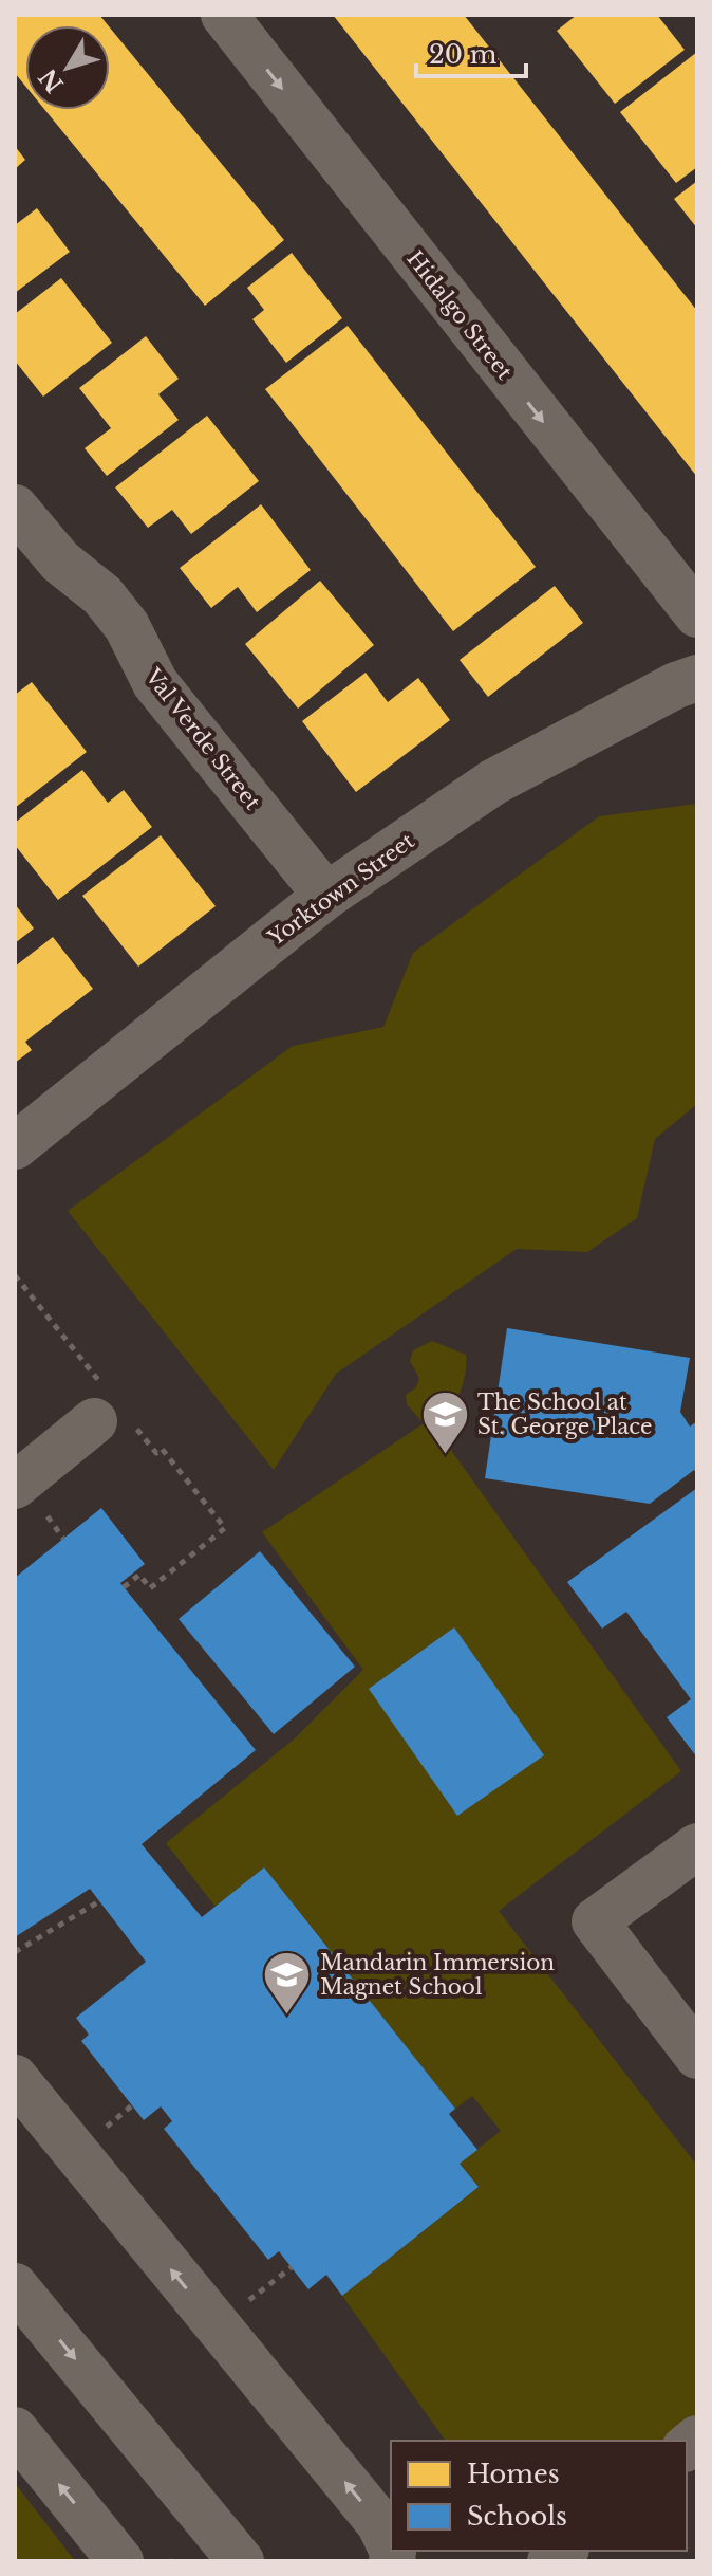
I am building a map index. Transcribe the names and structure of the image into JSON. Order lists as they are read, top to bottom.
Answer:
{
  "streets": {
    "street": ["Hidalgo Street", "Val Verde Street", "Yorktown Street"]
  },
  "crossings": [
    ["Val Verde Street", "Yorktown Street"]
  ],
  "one_way": ["Hidalgo Street"],
  "places": {
    "school or university": ["The School at St. George Place", "Mandarin Immersion Magnet School"]
  },
  "legend": ["Homes", "Schools"],
  "scale_bar": "20 m",
  "north": "bottom left"
}
